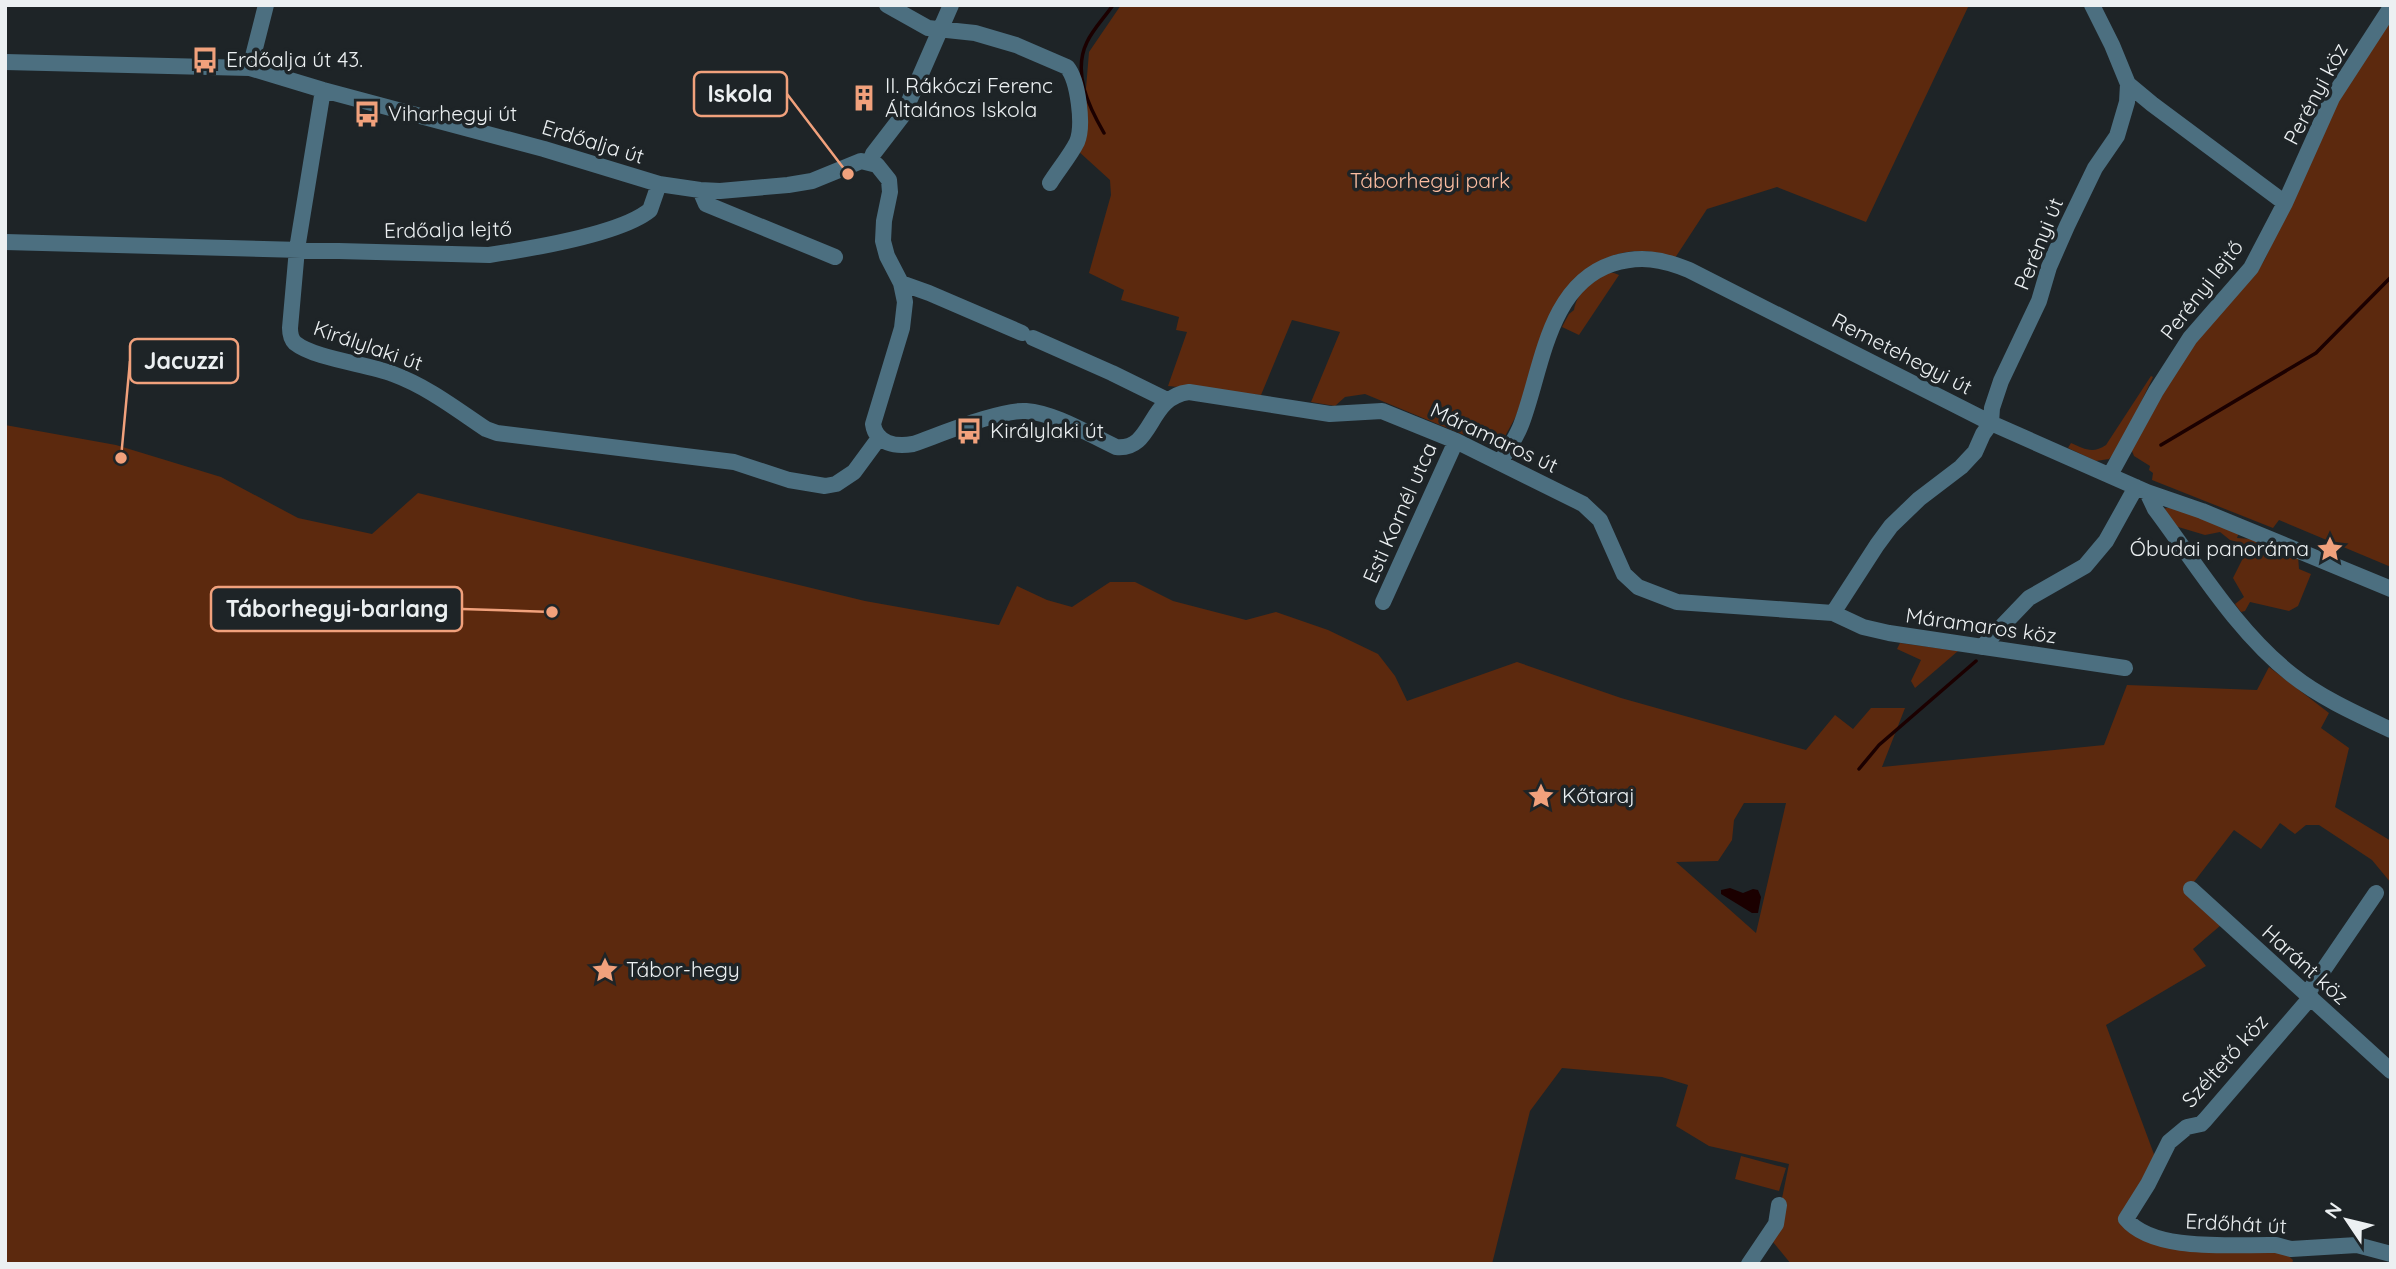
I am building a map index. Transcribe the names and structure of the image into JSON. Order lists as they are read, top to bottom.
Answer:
{
  "streets": {
    "street": [
      "Perényi köz",
      "Erdőalja út",
      "Erdőalja lejtő",
      "Perényi út",
      "Perényi lejtő",
      "Királylaki út",
      "Remetehegyi út",
      "Máramaros út",
      "Esti Kornél utca",
      "Máramaros köz",
      "Haránt köz",
      "Széltető köz",
      "Erdőhát út"
    ]
  },
  "crossings": [
    ["Perényi köz", "Perényi lejtő"],
    ["Erdőalja út", "Erdőalja lejtő"],
    ["Erdőalja út", "Királylaki út"],
    ["Erdőalja lejtő", "Királylaki út"],
    ["Perényi út", "Remetehegyi út"],
    ["Perényi lejtő", "Remetehegyi út"],
    ["Remetehegyi út", "Máramaros út"],
    ["Máramaros út", "Esti Kornél utca"],
    ["Máramaros út", "Máramaros köz"],
    ["Haránt köz", "Széltető köz"],
    ["Széltető köz", "Erdőhát út"]
  ],
  "parks": ["Táborhegyi park"],
  "places": {
    "bus stop": ["Erdőalja út 43.", "Viharhegyi út", "Királylaki út"],
    "building": ["II. Rákóczi Ferenc Általános Iskola"],
    "other": ["Iskola", "Jacuzzi", "Táborhegyi-barlang"],
    "place": ["Óbudai panoráma", "Kőtaraj", "Tábor-hegy"]
  },
  "north": "top left"
}
